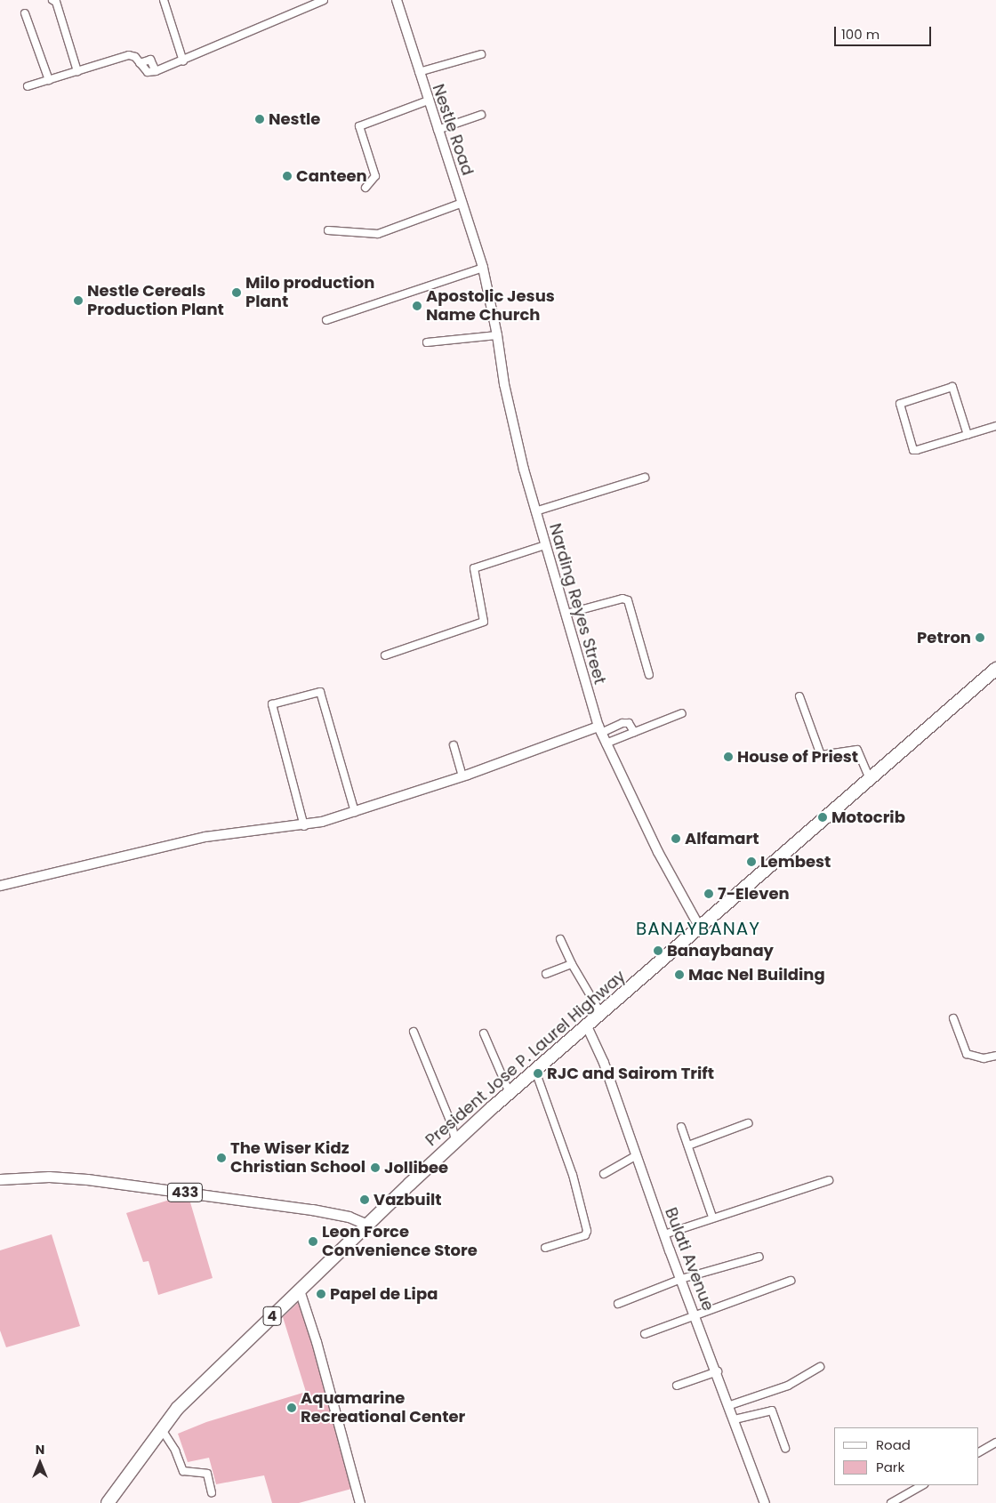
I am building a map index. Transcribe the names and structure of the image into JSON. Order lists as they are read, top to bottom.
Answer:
{
  "streets": {
    "highway": ["President Jose P. Laurel Highway", "4"],
    "main road": ["433"],
    "street": ["Nestle Road", "Narding Reyes Street", "Bulati Avenue"]
  },
  "crossings": [
    ["Nestle Road", "Narding Reyes Street"],
    ["Narding Reyes Street", "President Jose P. Laurel Highway"],
    ["President Jose P. Laurel Highway", "433"],
    ["President Jose P. Laurel Highway", "Bulati Avenue"]
  ],
  "districts": ["BANAYBANAY"],
  "places": [
    "Nestle",
    "Canteen",
    "Milo production Plant",
    "Nestle Cereals Production Plant",
    "Apostolic Jesus Name Church",
    "Petron",
    "House of Priest",
    "Motocrib",
    "Alfamart",
    "Lembest",
    "7-Eleven",
    "Banaybanay",
    "Mac Nel Building",
    "RJC and Sairom Trift",
    "The Wiser Kidz Christian School",
    "Jollibee",
    "Vazbuilt",
    "Leon Force Convenience Store",
    "Papel de Lipa",
    "Aquamarine Recreational Center"
  ],
  "legend": ["Road", "Park"],
  "scale_bar": "100 m",
  "north": "top"
}
